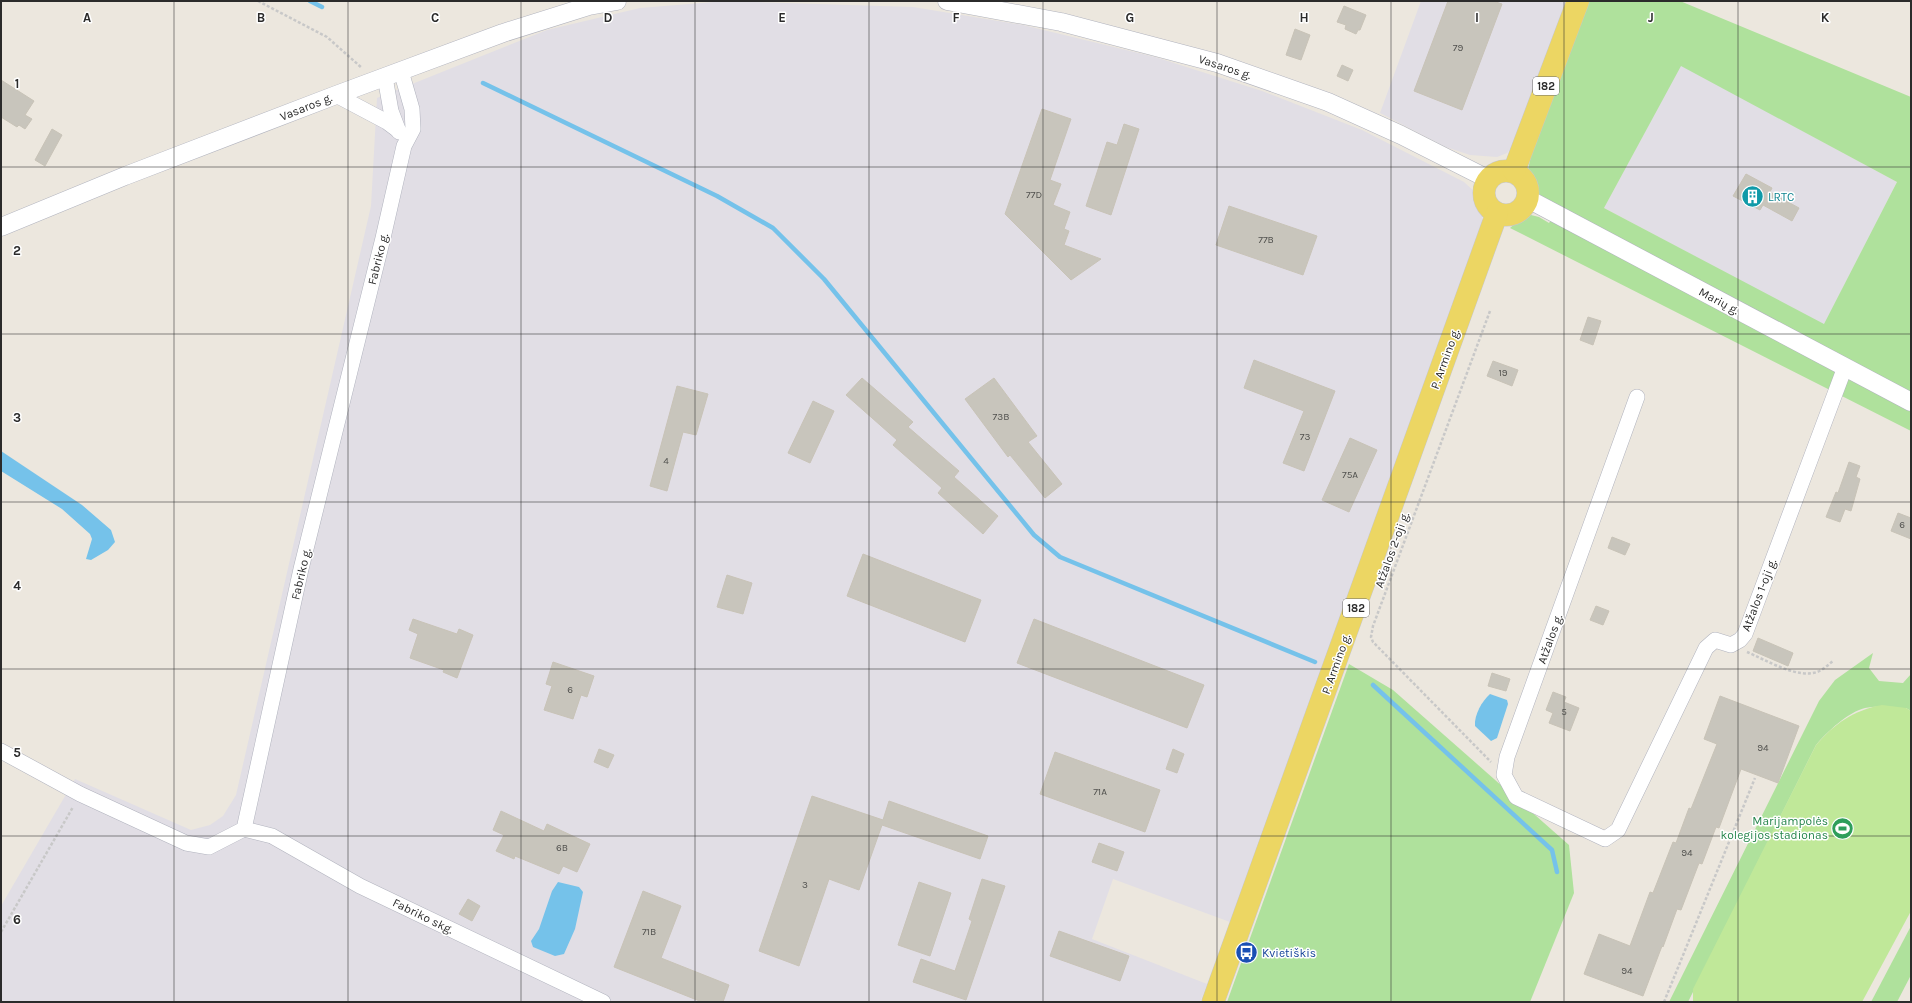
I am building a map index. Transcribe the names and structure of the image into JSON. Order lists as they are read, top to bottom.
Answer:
{
  "streets": {
    "main road": ["182", "P. Armino g."],
    "street": [
      "Vasaros g.",
      "Fabriko g.",
      "Marių g.",
      "Atžalos 1-oji g.",
      "Atžalos g.",
      "Fabriko skg."
    ],
    "path": ["Atžalos 2-oji g."]
  },
  "crossings": [
    ["Vasaros g.", "182"],
    ["Vasaros g.", "Fabriko g."],
    ["Vasaros g.", "Marių g."],
    ["Vasaros g.", "P. Armino g."],
    ["182", "Marių g."],
    ["182", "P. Armino g."],
    ["Fabriko g.", "Fabriko skg."],
    ["Marių g.", "P. Armino g."],
    ["Marių g.", "Atžalos 1-oji g."],
    ["Atžalos 2-oji g.", "Atžalos g."]
  ],
  "places": {
    "building": ["LRTC"],
    "sports": ["Marijampolės kolegijos stadionas"],
    "bus stop": ["Kvietiškis"]
  },
  "house_numbers": [
    "79",
    "77D",
    "77B",
    "19",
    "73B",
    "73",
    "4",
    "75A",
    "6",
    "6",
    "5",
    "94",
    "71A",
    "6B",
    "94",
    "3",
    "71B",
    "94"
  ],
  "grid": {
    "columns": [
      "A",
      "B",
      "C",
      "D",
      "E",
      "F",
      "G",
      "H",
      "I",
      "J",
      "K"
    ],
    "rows": [
      "1",
      "2",
      "3",
      "4",
      "5",
      "6"
    ]
  }
}
